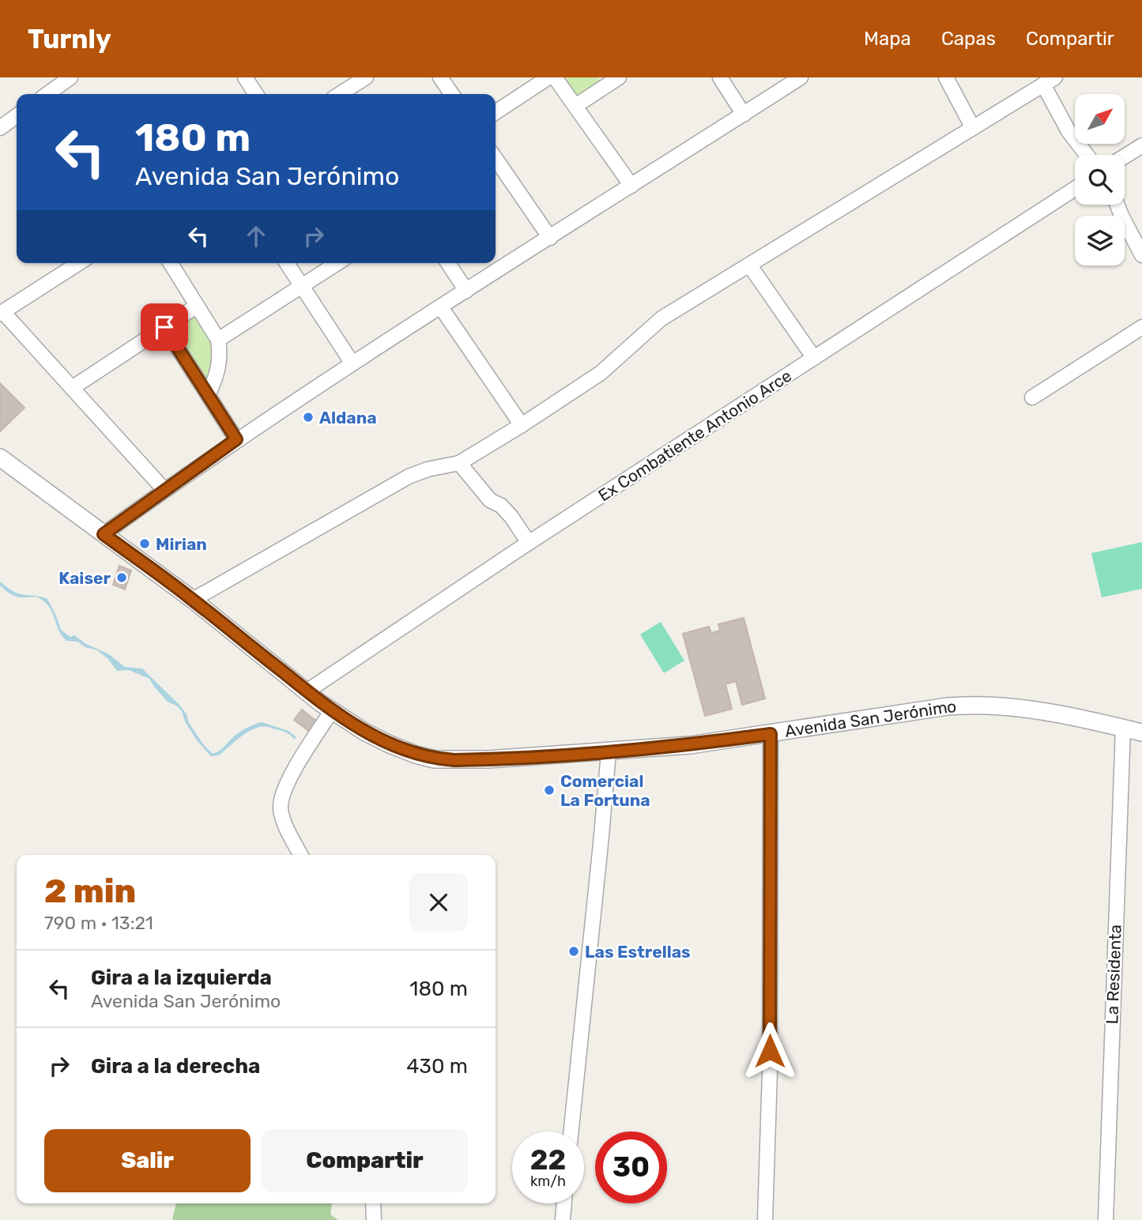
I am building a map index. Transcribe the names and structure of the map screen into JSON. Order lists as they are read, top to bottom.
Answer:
{
  "streets": {
    "street": ["Ex Combatiente Antonio Arce", "Avenida San Jerónimo", "La Residenta"]
  },
  "crossings": [
    ["Ex Combatiente Antonio Arce", "Avenida San Jerónimo"],
    ["Avenida San Jerónimo", "La Residenta"]
  ],
  "places": [
    "Aldana",
    "Mirian",
    "Kaiser",
    "Comercial La Fortuna",
    "Las Estrellas"
  ],
  "north": "top right",
  "page": {
    "header": "Turnly",
    "nav": ["Mapa", "Capas", "Compartir"],
    "turn": ["180 m", "Avenida San Jerónimo"],
    "heading": ["2 min", "790 m · 13:21"],
    "list": [
      {
        "name": "Gira a la izquierda",
        "note": "Avenida San Jerónimo",
        "value": "180 m"
      },
      {
        "name": "Gira a la derecha",
        "value": "430 m"
      }
    ],
    "buttons": ["Salir", "Compartir"],
    "speed": "22 km/h",
    "limit": "30"
  }
}
